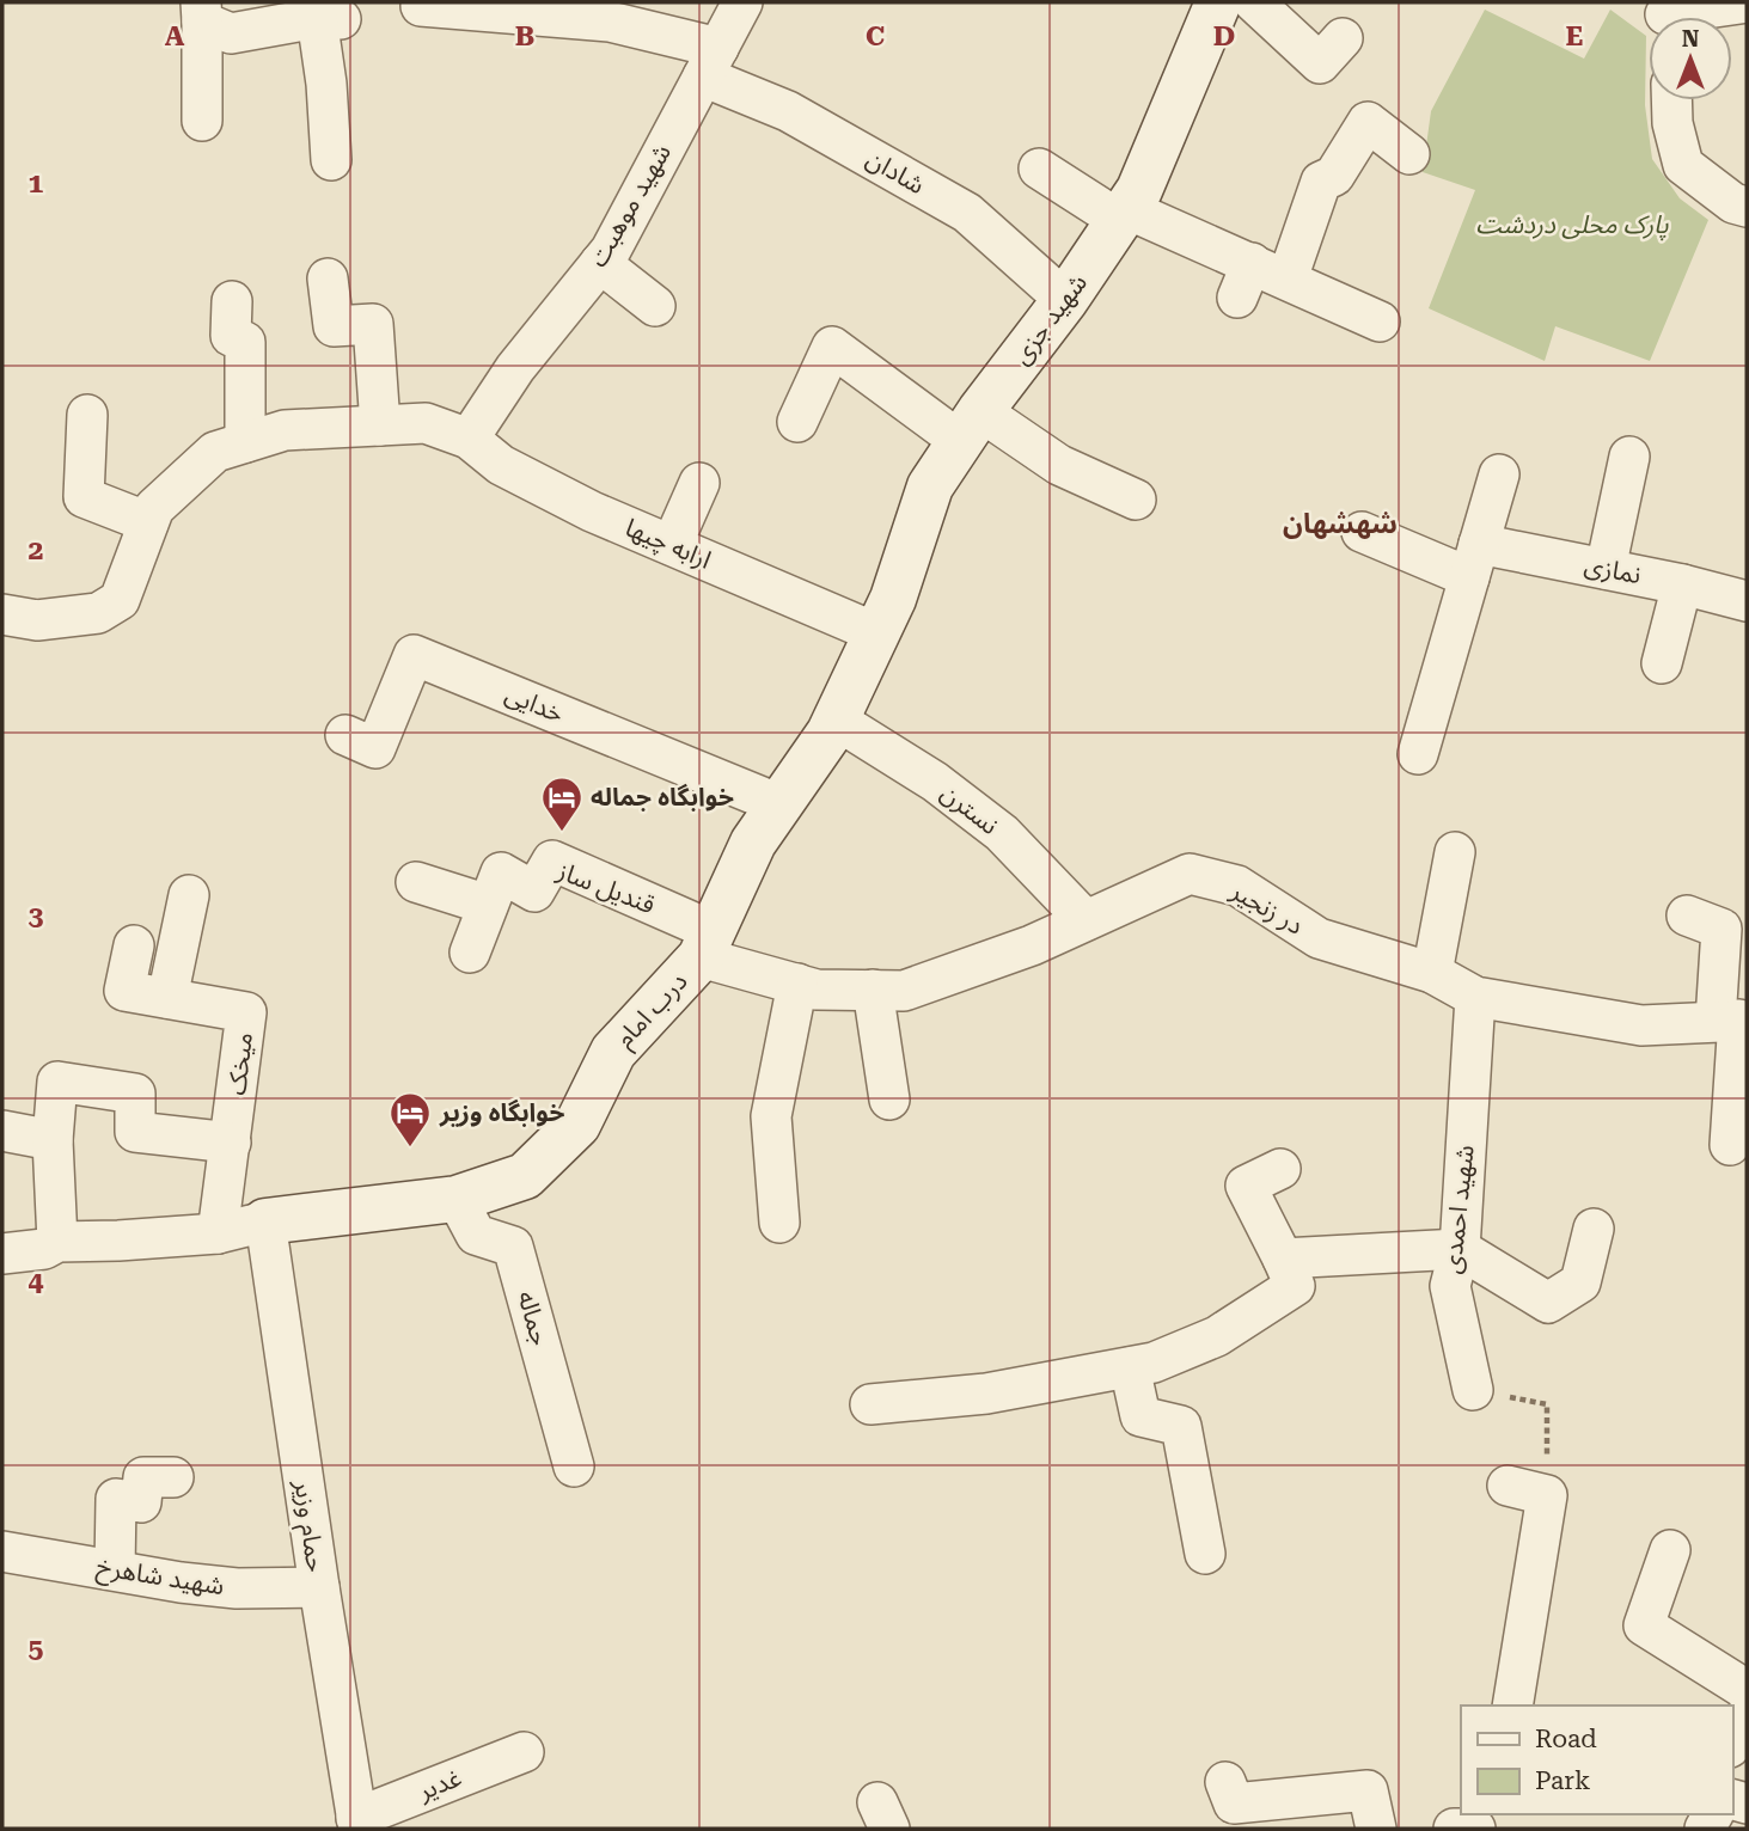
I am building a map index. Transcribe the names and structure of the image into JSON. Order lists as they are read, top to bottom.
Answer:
{
  "streets": {
    "street": [
      "شادان",
      "شهید موهبت",
      "شهید جزی",
      "ارابه چیها",
      "نمازی",
      "خدایی",
      "نسترن",
      "قندیل ساز",
      "در زنجیر",
      "درب امام",
      "میخک",
      "شهید احمدی",
      "جماله",
      "حمام وزیر",
      "شهید شاهرخ",
      "غدیر"
    ]
  },
  "crossings": [
    ["شادان", "شهید موهبت"],
    ["شادان", "شهید جزی"],
    ["شهید موهبت", "ارابه چیها"],
    ["شهید جزی", "ارابه چیها"],
    ["شهید جزی", "درب امام"],
    ["ارابه چیها", "درب امام"],
    ["خدایی", "درب امام"],
    ["نسترن", "در زنجیر"],
    ["نسترن", "درب امام"],
    ["قندیل ساز", "در زنجیر"],
    ["قندیل ساز", "درب امام"],
    ["در زنجیر", "درب امام"],
    ["در زنجیر", "شهید احمدی"],
    ["درب امام", "میخک"],
    ["درب امام", "جماله"],
    ["درب امام", "حمام وزیر"],
    ["حمام وزیر", "شهید شاهرخ"],
    ["حمام وزیر", "غدیر"]
  ],
  "districts": ["شهشهان"],
  "parks": ["پارک محلی دردشت"],
  "places": {
    "hotel": ["خوابگاه جماله", "خوابگاه وزیر"]
  },
  "legend": ["Road", "Park"],
  "north": "top",
  "grid": {
    "columns": [
      "A",
      "B",
      "C",
      "D",
      "E"
    ],
    "rows": [
      "1",
      "2",
      "3",
      "4",
      "5"
    ]
  }
}
